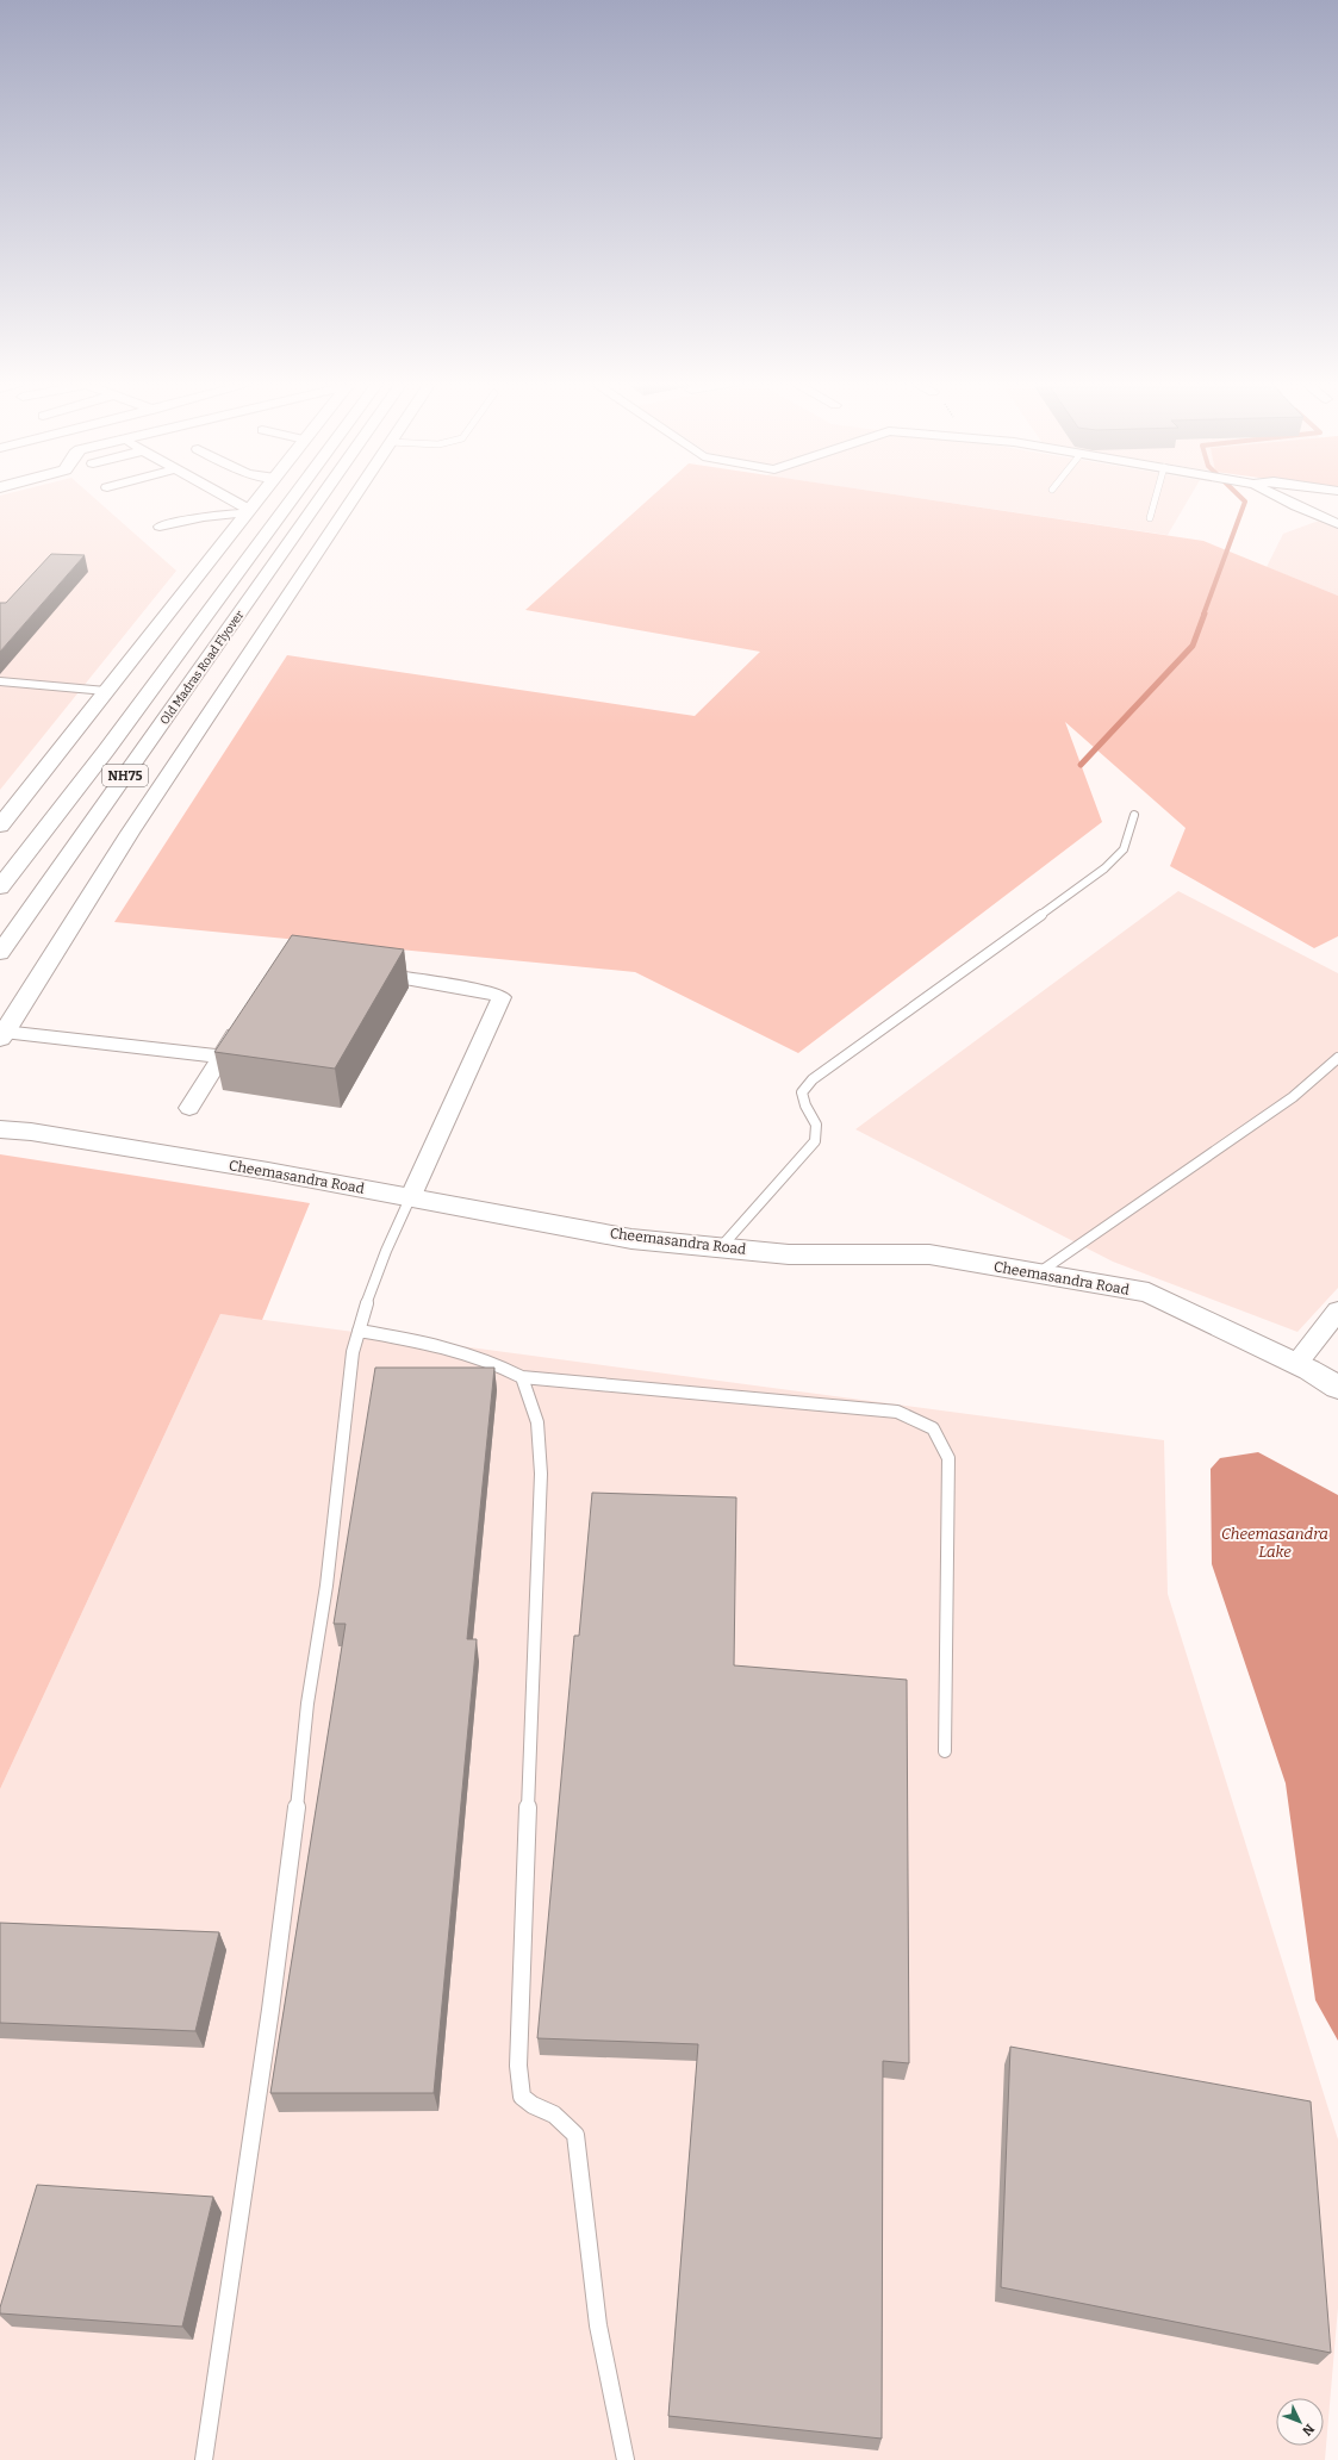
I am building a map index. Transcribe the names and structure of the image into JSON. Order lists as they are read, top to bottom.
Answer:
{
  "streets": {
    "main road": ["Old Madras Road Flyover", "NH75", "Cheemasandra Road"]
  },
  "water": ["Cheemasandra Lake"],
  "north": "bottom right"
}
